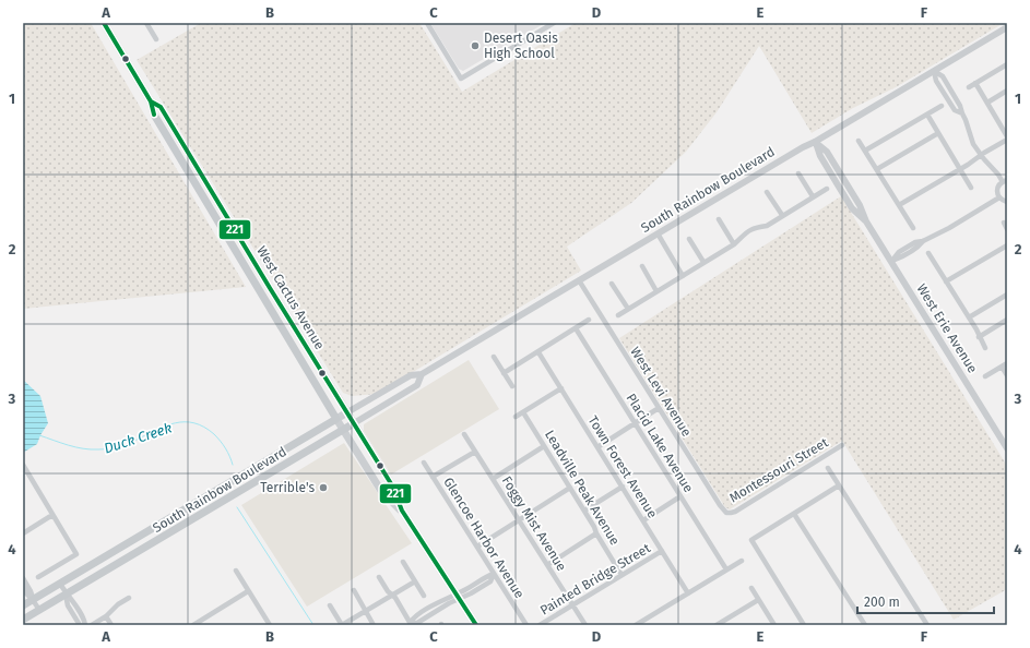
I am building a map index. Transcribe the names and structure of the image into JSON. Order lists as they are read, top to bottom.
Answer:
{
  "streets": {
    "main road": ["South Rainbow Boulevard", "West Cactus Avenue"],
    "street": [
      "West Erie Avenue",
      "West Levi Avenue",
      "Placid Lake Avenue",
      "Town Forest Avenue",
      "Montessouri Street",
      "Leadville Peak Avenue",
      "Foggy Mist Avenue",
      "Glencoe Harbor Avenue",
      "Painted Bridge Street"
    ]
  },
  "crossings": [
    ["South Rainbow Boulevard", "West Cactus Avenue"],
    ["South Rainbow Boulevard", "West Erie Avenue"],
    ["South Rainbow Boulevard", "West Levi Avenue"],
    ["West Levi Avenue", "Montessouri Street"],
    ["Town Forest Avenue", "Painted Bridge Street"],
    ["Leadville Peak Avenue", "Painted Bridge Street"],
    ["Foggy Mist Avenue", "Painted Bridge Street"]
  ],
  "water": ["Duck Creek"],
  "places": ["Desert Oasis High School", "Terrible's"],
  "lines": ["transit line 221"],
  "scale_bar": "200 m",
  "grid": {
    "columns": [
      "A",
      "B",
      "C",
      "D",
      "E",
      "F"
    ],
    "rows": [
      "1",
      "2",
      "3",
      "4"
    ]
  }
}
